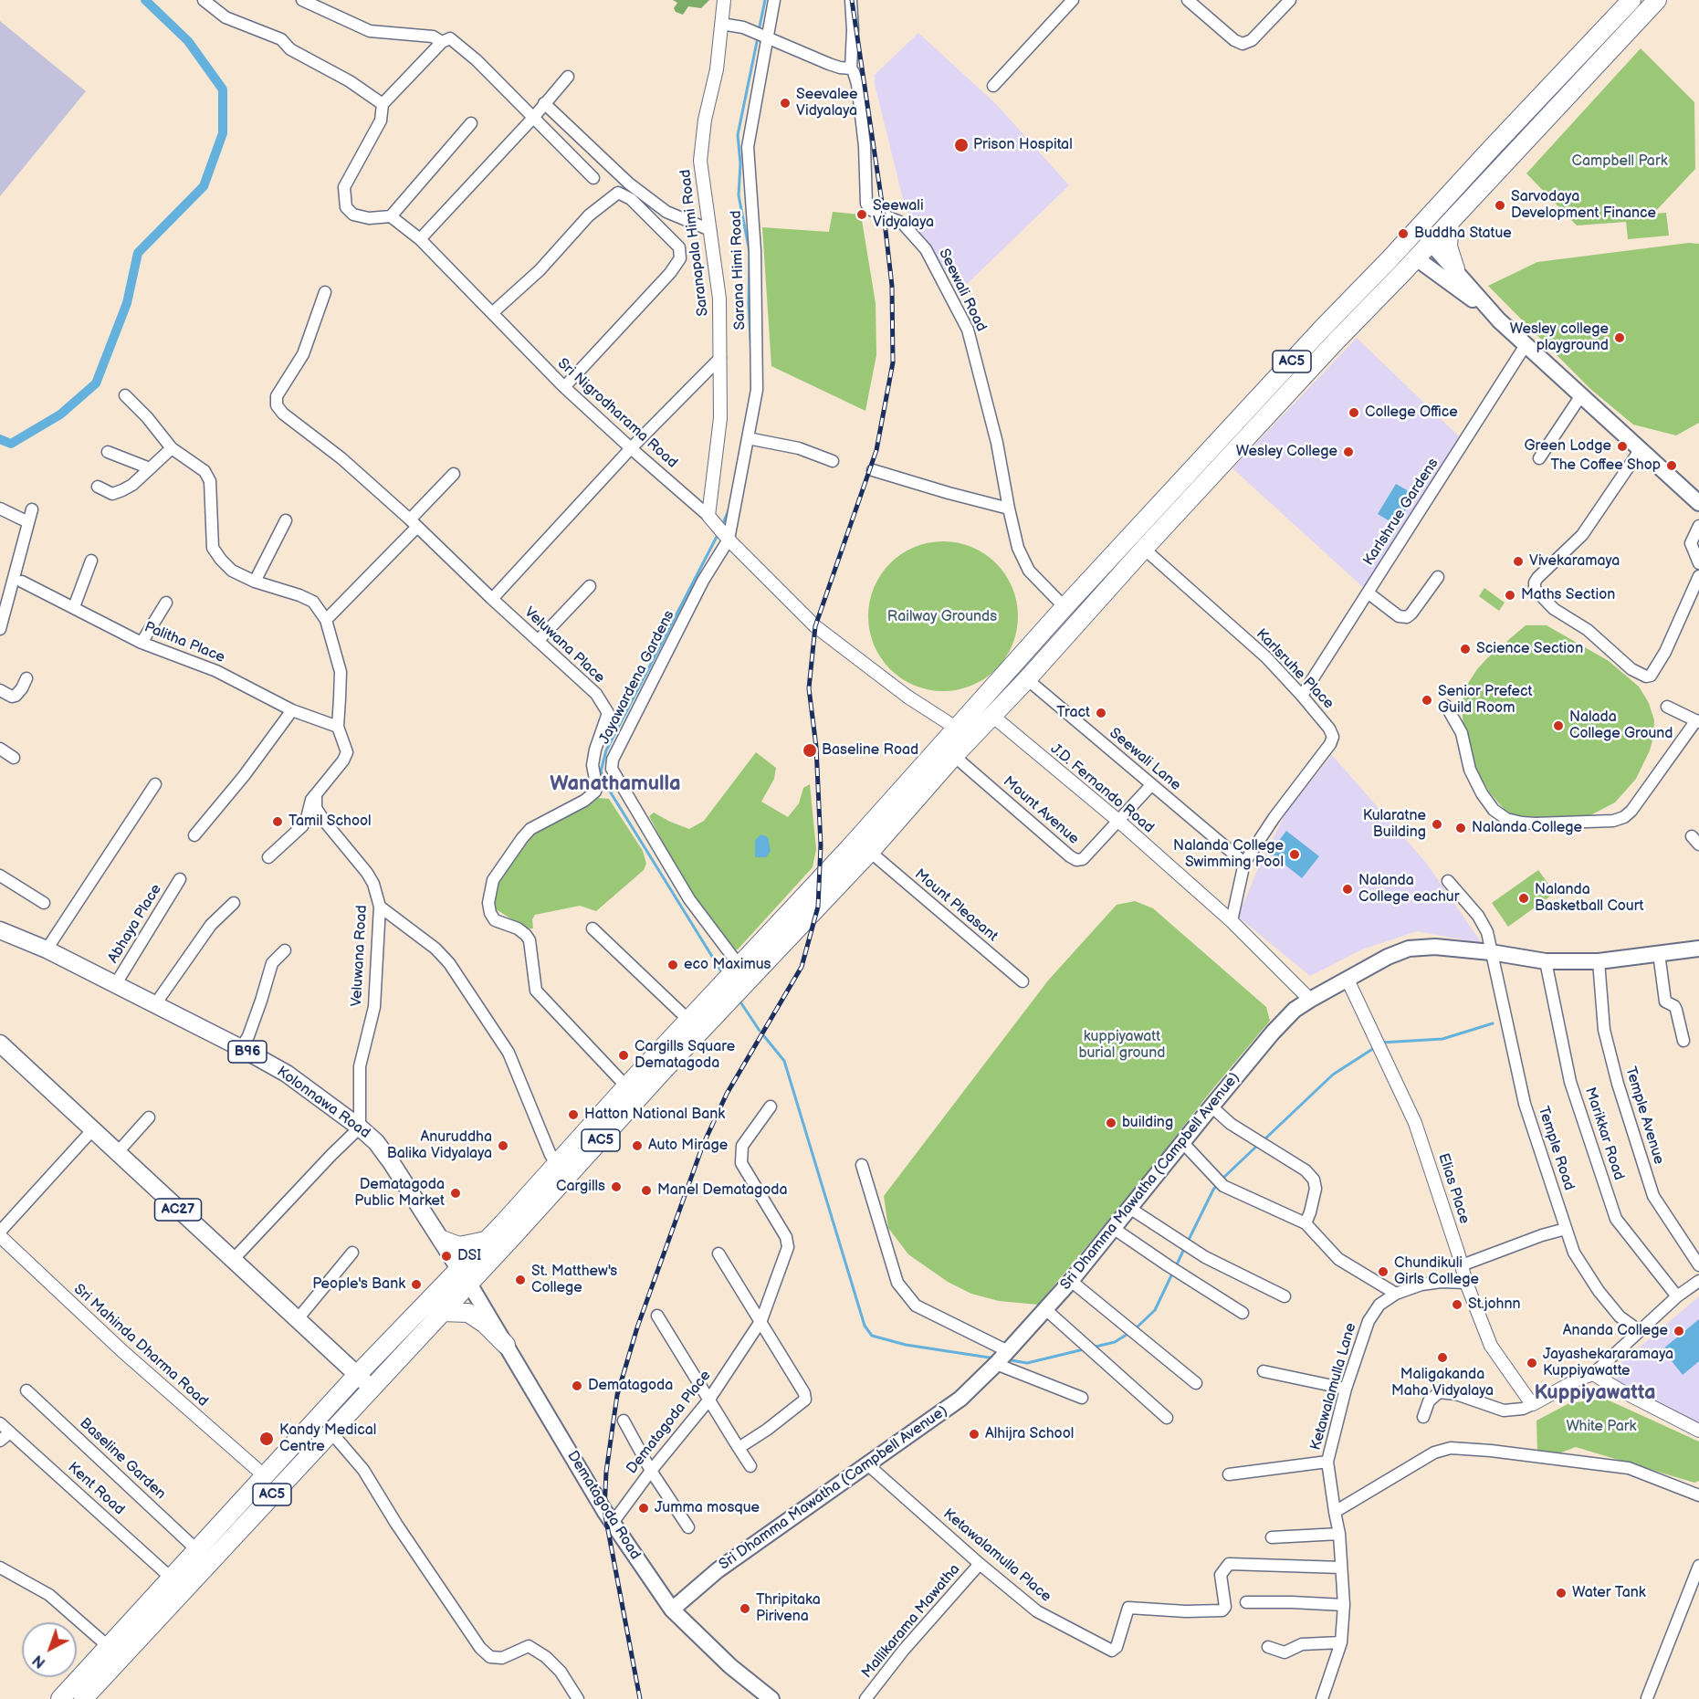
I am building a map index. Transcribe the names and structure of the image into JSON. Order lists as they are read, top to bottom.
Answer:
{
  "streets": {
    "highway": ["AC5"],
    "main road": [
      "B96",
      "Kolonnawa Road",
      "Sri Dhamma Mawatha (Campbell Avenue)",
      "AC27",
      "Dematagoda Road"
    ],
    "street": [
      "Saranapala Himi Road",
      "Sarana Himi Road",
      "Seewali Road",
      "Sri Nigrodharama Road",
      "Karlshrue Gardens",
      "Palitha Place",
      "Veluwana Place",
      "Karlsruhe Place",
      "Jayawardena Gardens",
      "Seewali Lane",
      "J.D. Fernando Road",
      "Mount Avenue",
      "Mount Pleasant",
      "Abhaya Place",
      "Veluwana Road",
      "Temple Avenue",
      "Marikkar Road",
      "Temple Road",
      "Elias Place",
      "Sri Mahinda Dharma Road",
      "Ketawalamulla Lane",
      "Dematagoda Place",
      "Baseline Garden",
      "Kent Road",
      "Ketawalamulla Place",
      "Mallikarama Mawatha"
    ]
  },
  "crossings": [
    ["Saranapala Himi Road", "Sri Nigrodharama Road"],
    ["Sarana Himi Road", "Sri Nigrodharama Road"],
    ["Sarana Himi Road", "Jayawardena Gardens"],
    ["Seewali Road", "AC5"],
    ["AC5", "Sri Nigrodharama Road"],
    ["AC5", "Veluwana Place"],
    ["AC5", "Karlsruhe Place"],
    ["AC5", "Jayawardena Gardens"],
    ["AC5", "Seewali Lane"],
    ["AC5", "J.D. Fernando Road"],
    ["AC5", "Mount Avenue"],
    ["AC5", "Mount Pleasant"],
    ["AC5", "Kolonnawa Road"],
    ["AC5", "AC27"],
    ["AC5", "Sri Mahinda Dharma Road"],
    ["AC5", "Baseline Garden"],
    ["AC5", "Kent Road"],
    ["AC5", "Dematagoda Road"],
    ["Sri Nigrodharama Road", "Jayawardena Gardens"],
    ["Karlshrue Gardens", "Karlsruhe Place"],
    ["Karlsruhe Place", "Seewali Lane"],
    ["Karlsruhe Place", "J.D. Fernando Road"],
    ["Seewali Lane", "Mount Avenue"],
    ["J.D. Fernando Road", "Mount Avenue"],
    ["J.D. Fernando Road", "Sri Dhamma Mawatha (Campbell Avenue)"],
    ["Abhaya Place", "Kolonnawa Road"],
    ["Veluwana Road", "Kolonnawa Road"],
    ["Kolonnawa Road", "Dematagoda Road"],
    ["Temple Avenue", "Sri Dhamma Mawatha (Campbell Avenue)"],
    ["Marikkar Road", "Sri Dhamma Mawatha (Campbell Avenue)"],
    ["Temple Road", "Sri Dhamma Mawatha (Campbell Avenue)"],
    ["Sri Dhamma Mawatha (Campbell Avenue)", "Elias Place"],
    ["Sri Dhamma Mawatha (Campbell Avenue)", "Dematagoda Road"],
    ["Sri Dhamma Mawatha (Campbell Avenue)", "Ketawalamulla Place"],
    ["Elias Place", "Ketawalamulla Lane"],
    ["Ketawalamulla Lane", "Ketawalamulla Place"],
    ["Dematagoda Place", "Dematagoda Road"],
    ["Ketawalamulla Place", "Mallikarama Mawatha"]
  ],
  "districts": ["Wanathamulla", "Kuppiyawatta"],
  "parks": [
    "Campbell Park",
    "Railway Grounds",
    "kuppiyawatt burial ground",
    "White Park"
  ],
  "places": [
    "Seevalee Vidyalaya",
    "Prison Hospital",
    "Sarvodaya Development Finance",
    "Seewali Vidyalaya",
    "Buddha Statue",
    "Wesley college playground",
    "College Office",
    "Green Lodge",
    "Wesley College",
    "The Coffee Shop",
    "Vivekaramaya",
    "Maths Section",
    "Science Section",
    "Senior Prefect Guild Room",
    "Tract",
    "Nalada College Ground",
    "Baseline Road",
    "Tamil School",
    "Kularatne Building",
    "Nalanda College",
    "Nalanda College Swimming Pool",
    "Nalanda College eachur",
    "Nalanda Basketball Court",
    "eco Maximus",
    "Cargills Square Dematagoda",
    "Hatton National Bank",
    "building",
    "Anuruddha Balika Vidyalaya",
    "Auto Mirage",
    "Cargills",
    "Manel Dematagoda",
    "Dematagoda Public Market",
    "DSI",
    "Chundikuli Girls College",
    "St. Matthew's College",
    "People's Bank",
    "St.johnn",
    "Ananda College",
    "Maligakanda Maha Vidyalaya",
    "Jayashekararamaya Kuppiyawatte",
    "Dematagoda",
    "Alhijra School",
    "Kandy Medical Centre",
    "Jumma mosque",
    "Water Tank",
    "Thripitaka Pirivena"
  ],
  "north": "bottom left"
}
